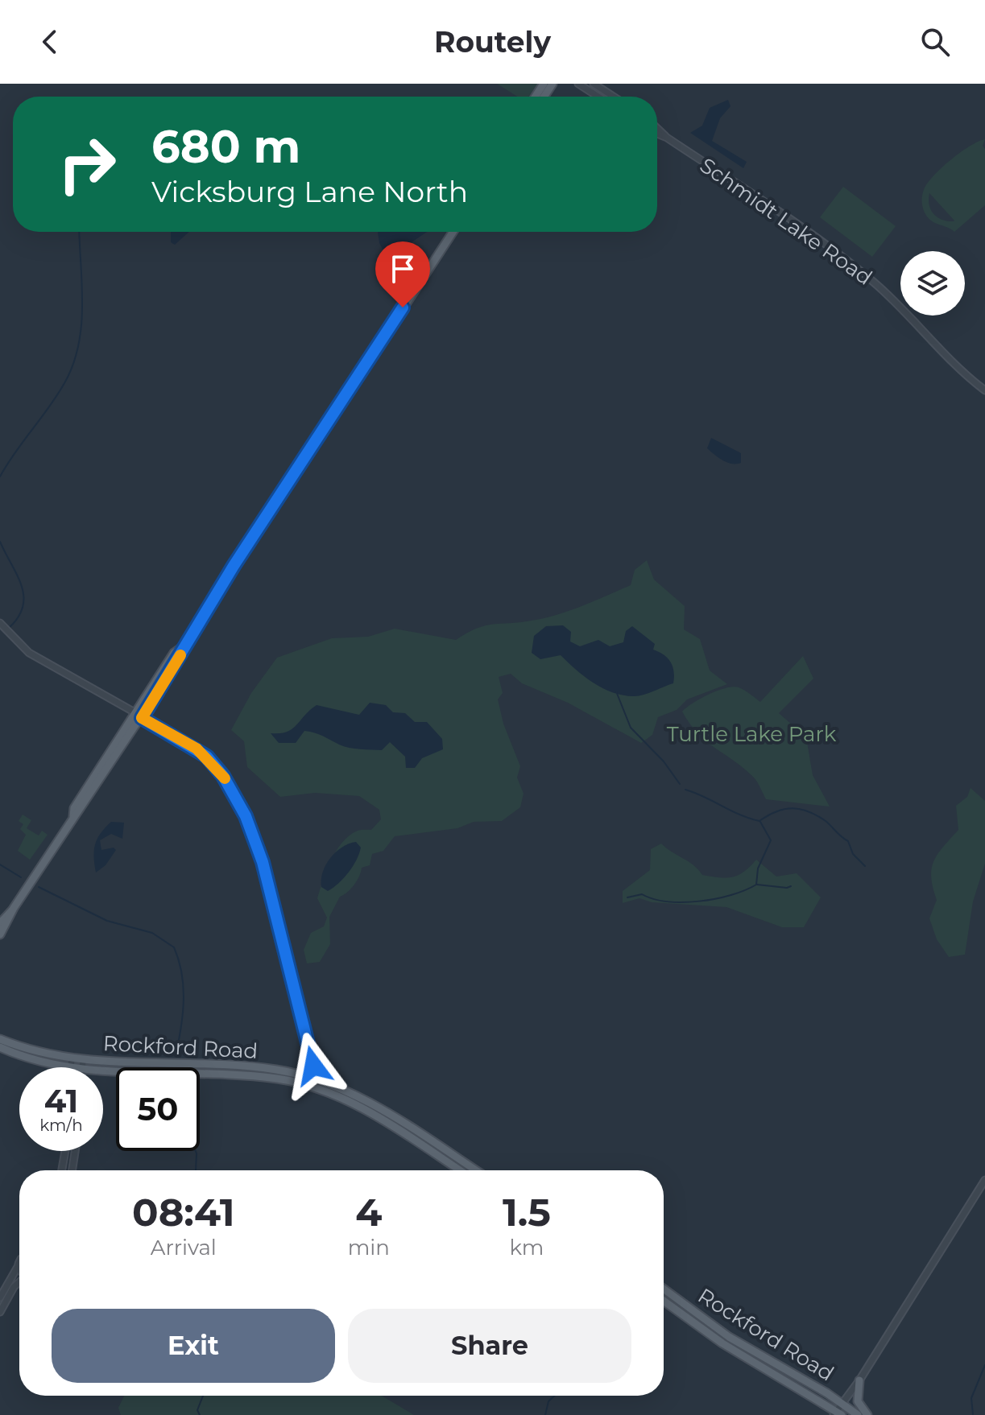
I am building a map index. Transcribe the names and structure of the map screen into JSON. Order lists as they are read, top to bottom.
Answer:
{
  "streets": {
    "main road": ["Rockford Road"],
    "street": ["Schmidt Lake Road"]
  },
  "parks": ["Turtle Lake Park"],
  "page": {
    "header": "Routely",
    "turn": ["680 m", "Vicksburg Lane North"],
    "speed": "41 km/h",
    "limit": "50",
    "eta": [
      "08:41",
      "Arrival",
      "4",
      "min",
      "1.5",
      "km"
    ],
    "buttons": ["Exit", "Share"]
  }
}
